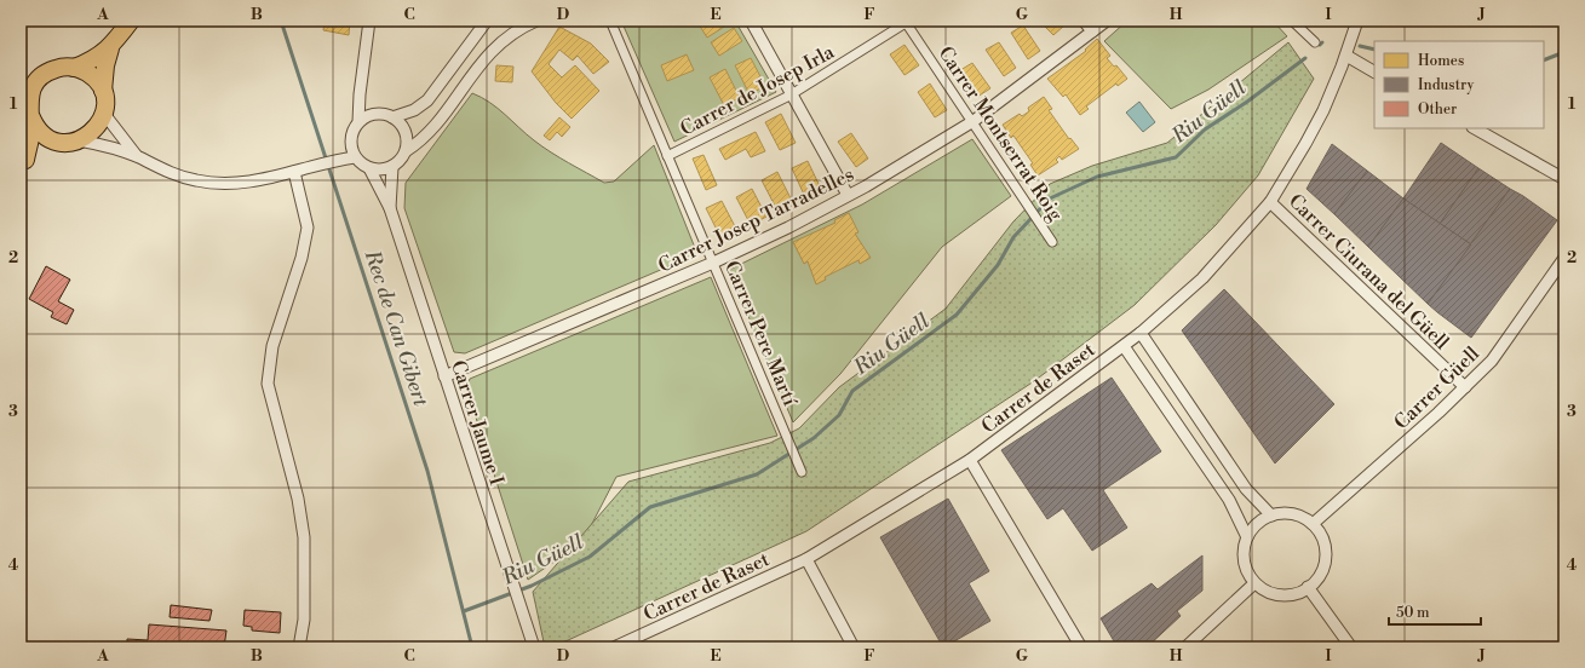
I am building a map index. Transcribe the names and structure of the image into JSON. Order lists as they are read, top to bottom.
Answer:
{
  "streets": {
    "street": [
      "Carrer de Josep Irla",
      "Carrer Montserrat Roig",
      "Carrer Josep Tarradelles",
      "Carrer Ciurana del Güell",
      "Carrer Pere Martí",
      "Carrer de Raset",
      "Carrer Güell",
      "Carrer Jaume I"
    ]
  },
  "crossings": [
    ["Carrer de Josep Irla", "Carrer Montserrat Roig"],
    ["Carrer de Josep Irla", "Carrer Pere Martí"],
    ["Carrer Montserrat Roig", "Carrer Josep Tarradelles"],
    ["Carrer Josep Tarradelles", "Carrer Pere Martí"],
    ["Carrer Josep Tarradelles", "Carrer Jaume I"],
    ["Carrer Ciurana del Güell", "Carrer de Raset"],
    ["Carrer Ciurana del Güell", "Carrer Güell"]
  ],
  "water": ["Riu Güell", "Rec de Can Gibert"],
  "legend": ["Homes", "Industry", "Other"],
  "scale_bar": "50 m",
  "grid": {
    "columns": [
      "A",
      "B",
      "C",
      "D",
      "E",
      "F",
      "G",
      "H",
      "I",
      "J"
    ],
    "rows": [
      "1",
      "2",
      "3",
      "4"
    ]
  }
}
